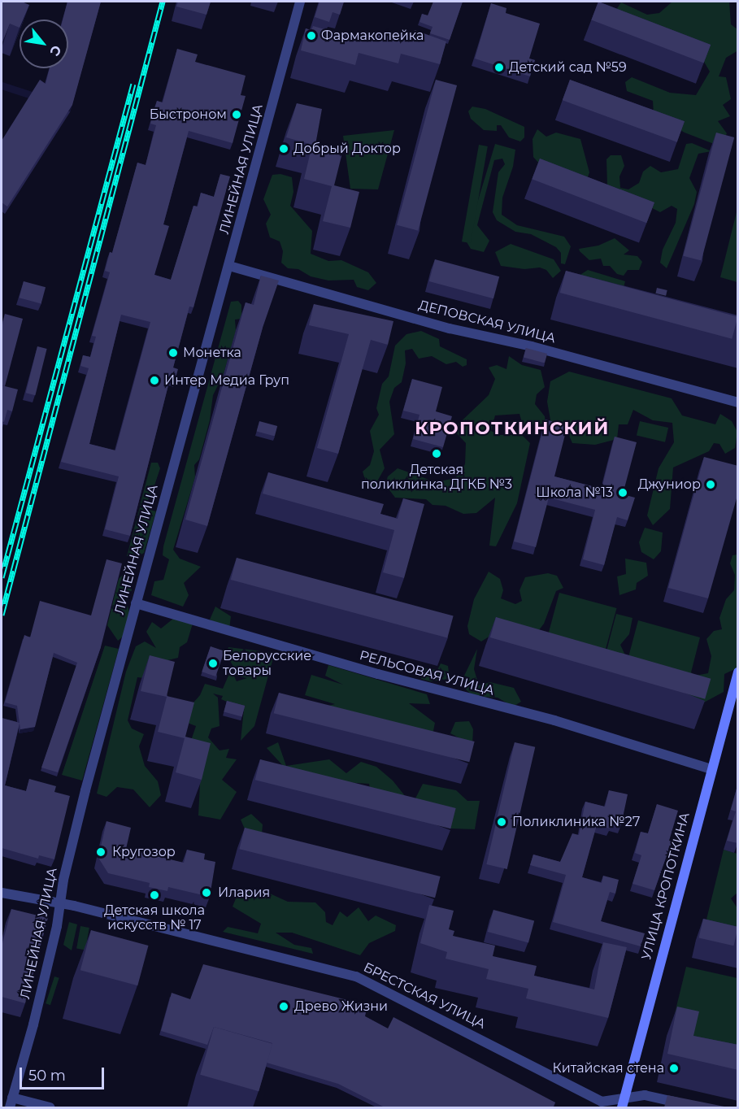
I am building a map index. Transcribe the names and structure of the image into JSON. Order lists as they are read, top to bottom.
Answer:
{
  "streets": {
    "main road": ["УЛИЦА КРОПОТКИНА"],
    "street": [
      "ЛИНЕЙНАЯ УЛИЦА",
      "ДЕПОВСКАЯ УЛИЦА",
      "РЕЛЬСОВАЯ УЛИЦА",
      "БРЕСТСКАЯ УЛИЦА"
    ]
  },
  "crossings": [
    ["ЛИНЕЙНАЯ УЛИЦА", "ДЕПОВСКАЯ УЛИЦА"],
    ["ЛИНЕЙНАЯ УЛИЦА", "РЕЛЬСОВАЯ УЛИЦА"],
    ["ЛИНЕЙНАЯ УЛИЦА", "БРЕСТСКАЯ УЛИЦА"],
    ["РЕЛЬСОВАЯ УЛИЦА", "УЛИЦА КРОПОТКИНА"],
    ["УЛИЦА КРОПОТКИНА", "БРЕСТСКАЯ УЛИЦА"]
  ],
  "districts": ["КРОПОТКИНСКИЙ"],
  "places": [
    "Фармакопейка",
    "Детский сад №59",
    "Быстроном",
    "Добрый Доктор",
    "Монетка",
    "Интер Медиа Груп",
    "Детская поликлинка, ДГКБ №3",
    "Джуниор",
    "Школа №13",
    "Белорусские товары",
    "Поликлиника №27",
    "Кругозор",
    "Илария",
    "Детская школа искусств № 17",
    "Древо Жизни",
    "Китайская стена"
  ],
  "scale_bar": "50 m",
  "north": "bottom right"
}
